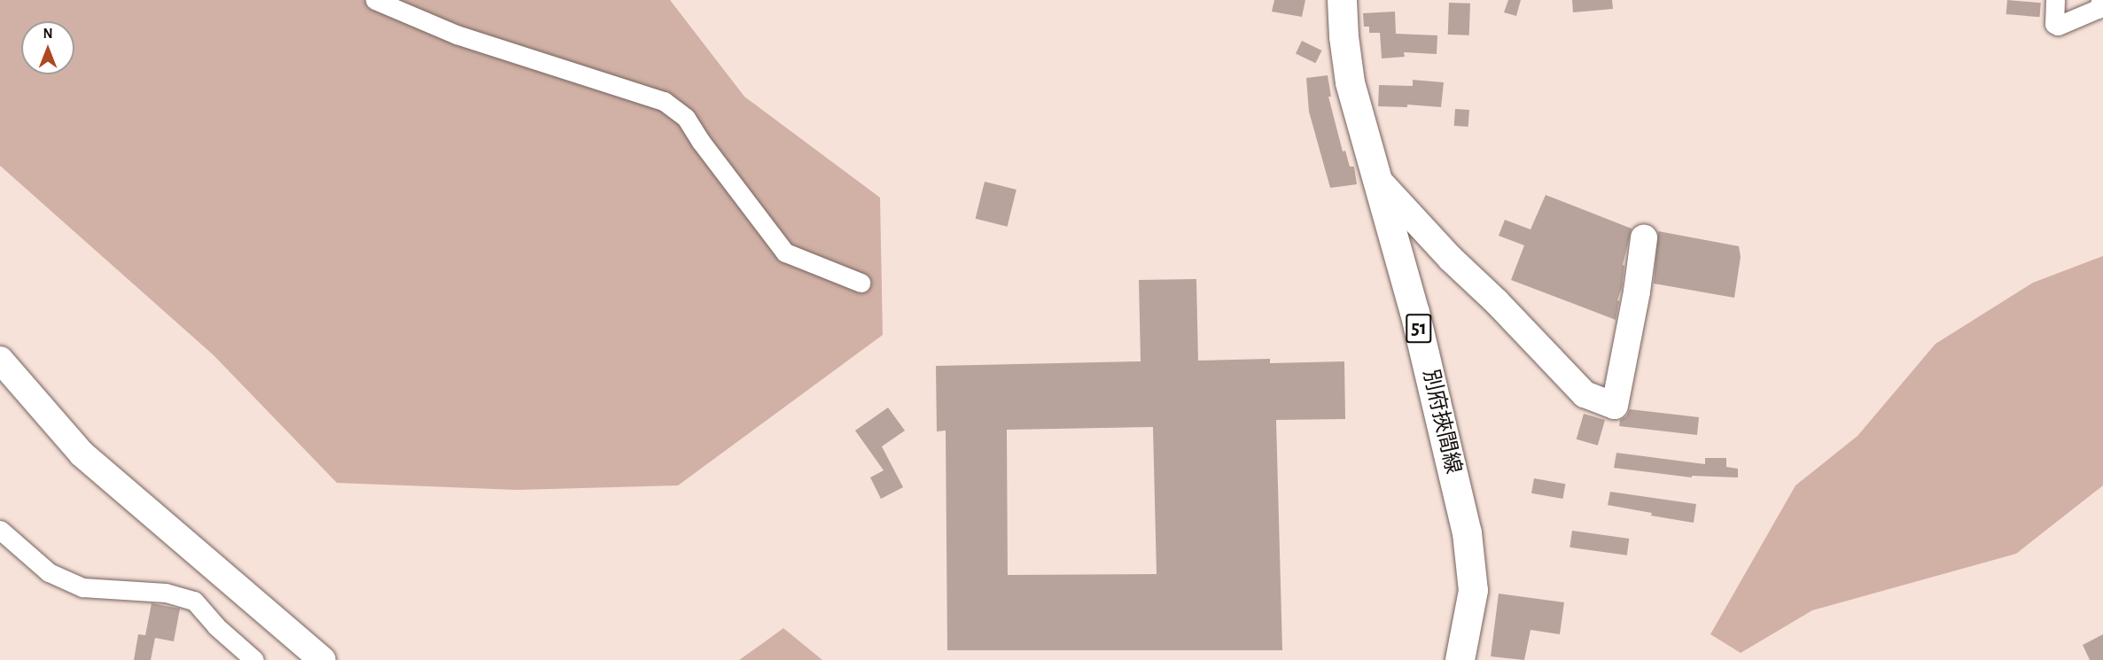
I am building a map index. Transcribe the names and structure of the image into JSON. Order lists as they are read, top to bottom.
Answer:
{
  "streets": {
    "main road": ["51", "別府挾間線"]
  },
  "north": "top"
}
